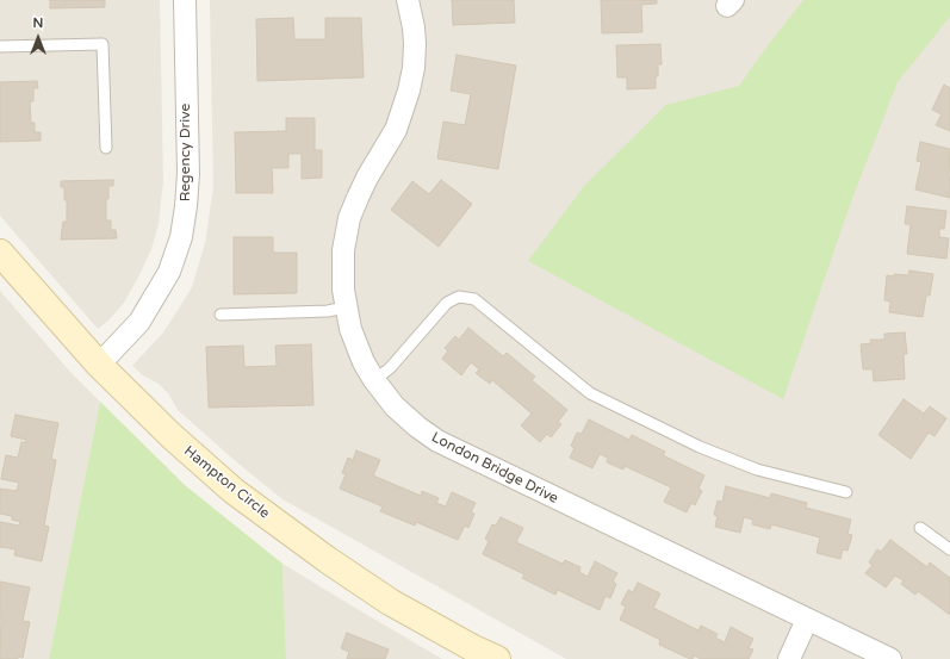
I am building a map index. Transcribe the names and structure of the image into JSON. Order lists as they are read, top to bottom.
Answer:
{
  "streets": {
    "street": ["Regency Drive", "London Bridge Drive", "Hampton Circle"]
  },
  "crossings": [
    ["Regency Drive", "Hampton Circle"]
  ],
  "north": "top"
}
